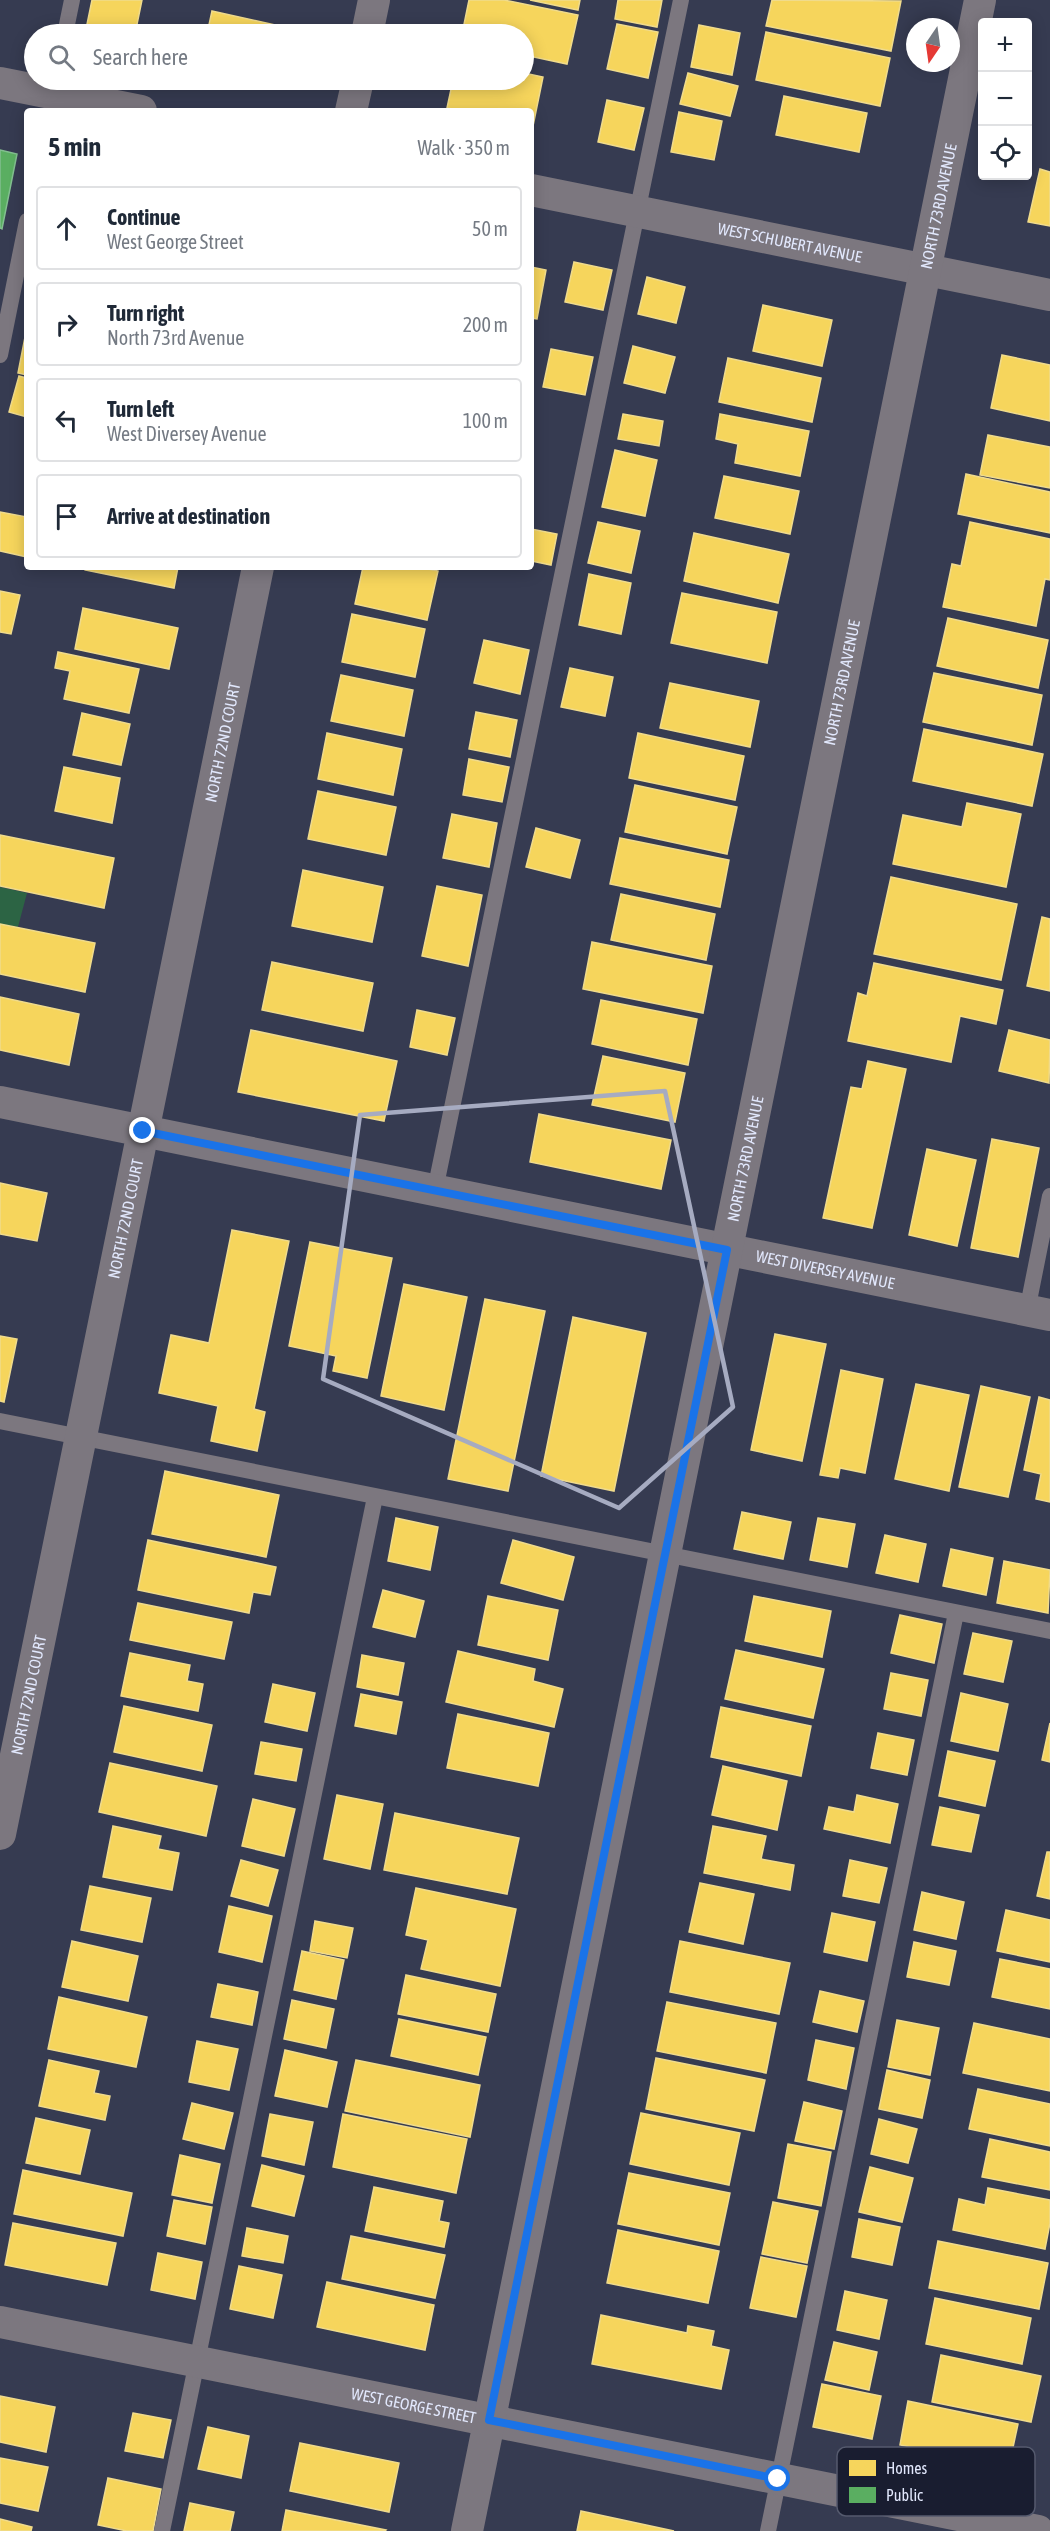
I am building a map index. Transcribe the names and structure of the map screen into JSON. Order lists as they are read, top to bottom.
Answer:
{
  "streets": {
    "street": [
      "NORTH 73RD AVENUE",
      "WEST SCHUBERT AVENUE",
      "NORTH 72ND COURT",
      "WEST DIVERSEY AVENUE",
      "WEST GEORGE STREET"
    ]
  },
  "crossings": [
    ["NORTH 73RD AVENUE", "WEST SCHUBERT AVENUE"],
    ["NORTH 73RD AVENUE", "WEST DIVERSEY AVENUE"],
    ["NORTH 73RD AVENUE", "WEST GEORGE STREET"],
    ["NORTH 72ND COURT", "WEST DIVERSEY AVENUE"]
  ],
  "legend": ["Homes", "Public"],
  "north": "bottom",
  "page": {
    "map_buttons": ["+", "−"],
    "search": "Search here",
    "heading": ["5 min", "Walk · 350 m"],
    "list": [
      ["Continue", "West George Street", "50 m"],
      ["Turn right", "North 73rd Avenue", "200 m"],
      ["Turn left", "West Diversey Avenue", "100 m"],
      "Arrive at destination"
    ]
  }
}
